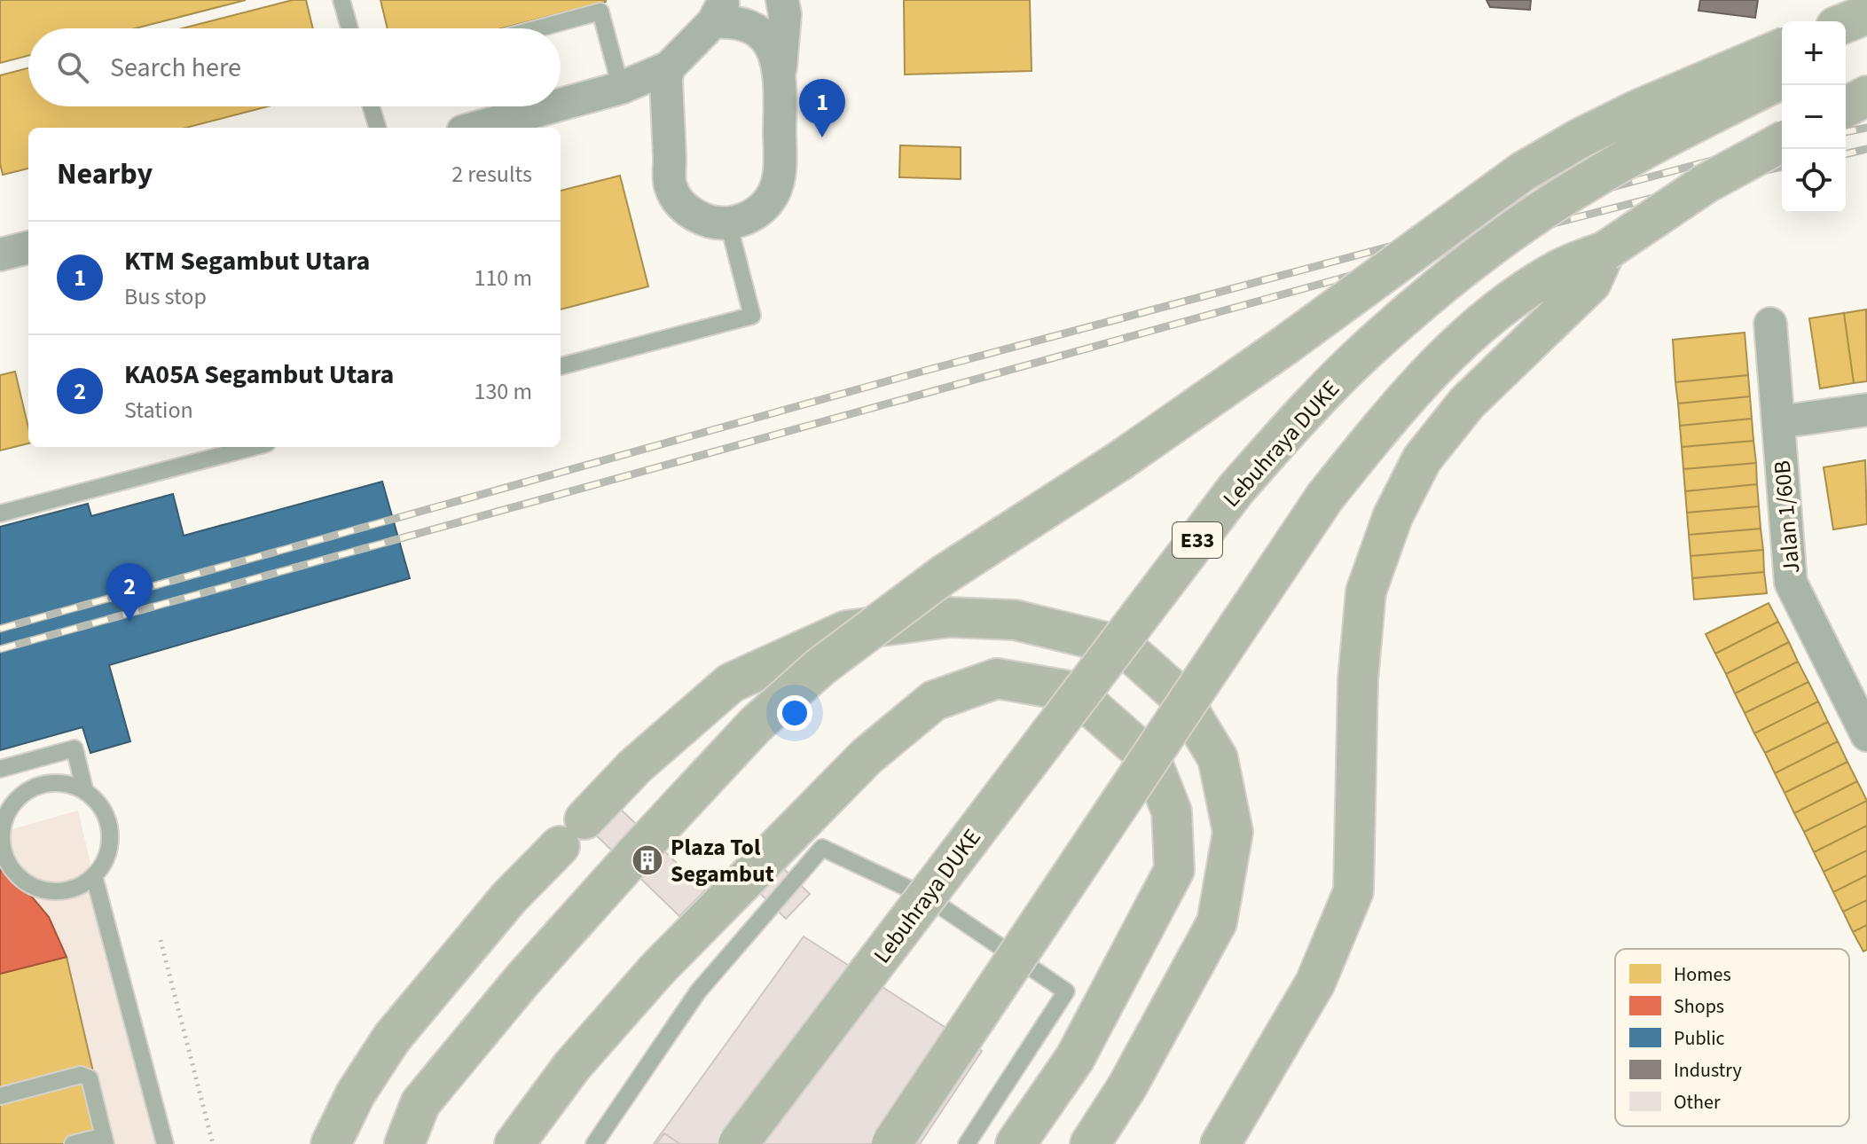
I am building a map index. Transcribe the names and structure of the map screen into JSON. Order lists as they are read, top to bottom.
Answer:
{
  "streets": {
    "highway": ["Lebuhraya DUKE", "E33"],
    "street": ["Jalan 1/60B"]
  },
  "places": {
    "building": ["Plaza Tol Segambut"]
  },
  "legend": [
    "Homes",
    "Shops",
    "Public",
    "Industry",
    "Other"
  ],
  "page": {
    "map_buttons": ["+", "−"],
    "search": "Search here",
    "pins": ["1", "2"],
    "heading": ["Nearby", "2 results"],
    "list": [
      {
        "mark": "1",
        "name": "KTM Segambut Utara",
        "note": "Bus stop",
        "value": "110 m"
      },
      {
        "mark": "2",
        "name": "KA05A Segambut Utara",
        "note": "Station",
        "value": "130 m"
      }
    ]
  }
}
